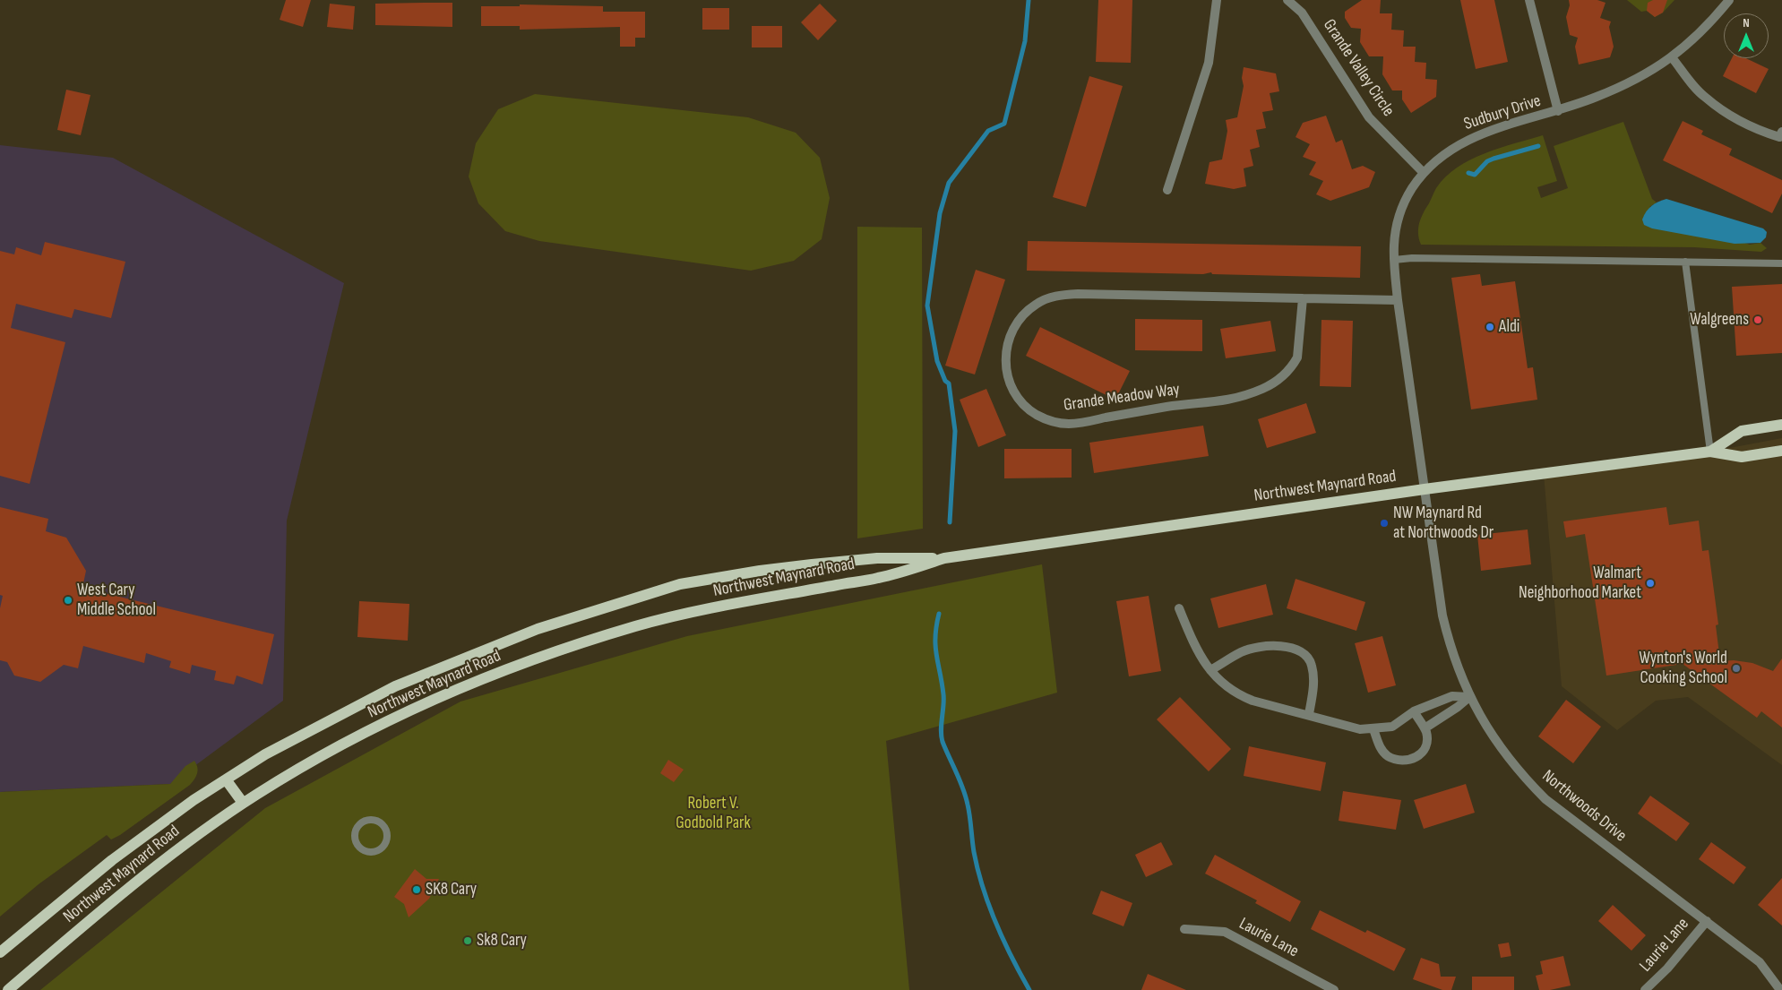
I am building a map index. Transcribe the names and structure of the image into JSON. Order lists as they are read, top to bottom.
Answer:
{
  "streets": {
    "main road": ["Northwest Maynard Road"],
    "street": [
      "Grande Valley Circle",
      "Sudbury Drive",
      "Grande Meadow Way",
      "Northwoods Drive",
      "Laurie Lane"
    ]
  },
  "crossings": [
    ["Grande Valley Circle", "Sudbury Drive"],
    ["Sudbury Drive", "Grande Meadow Way"],
    ["Sudbury Drive", "Northwest Maynard Road"],
    ["Sudbury Drive", "Northwoods Drive"],
    ["Northwest Maynard Road", "Northwoods Drive"],
    ["Northwoods Drive", "Laurie Lane"]
  ],
  "parks": ["Robert V. Godbold Park"],
  "places": [
    "Walgreens",
    "Aldi",
    "NW Maynard Rd at Northwoods Dr",
    "Walmart Neighborhood Market",
    "West Cary Middle School",
    "Wynton's World Cooking School",
    "SK8 Cary",
    "Sk8 Cary"
  ],
  "north": "top"
}
